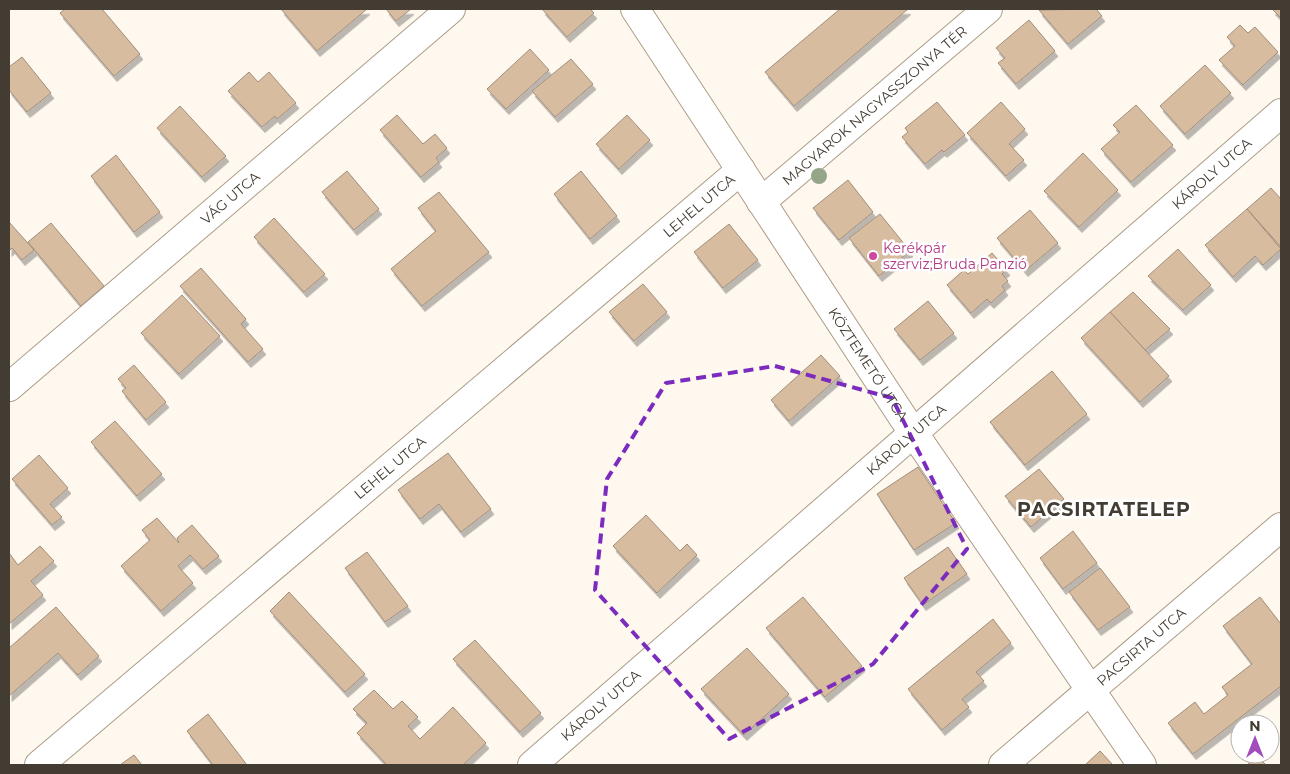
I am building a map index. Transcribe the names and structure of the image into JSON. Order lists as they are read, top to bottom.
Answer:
{
  "streets": {
    "street": [
      "MAGYAROK NAGYASSZONYA TÉR",
      "KÁROLY UTCA",
      "VÁG UTCA",
      "LEHEL UTCA",
      "KÖZTEMETŐ UTCA",
      "PACSIRTA UTCA"
    ]
  },
  "crossings": [
    ["MAGYAROK NAGYASSZONYA TÉR", "KÖZTEMETŐ UTCA"],
    ["KÁROLY UTCA", "KÖZTEMETŐ UTCA"],
    ["LEHEL UTCA", "KÖZTEMETŐ UTCA"],
    ["KÖZTEMETŐ UTCA", "PACSIRTA UTCA"]
  ],
  "districts": ["PACSIRTATELEP"],
  "places": ["Kerékpár szerviz;Bruda Panzió"],
  "north": "top"
}
